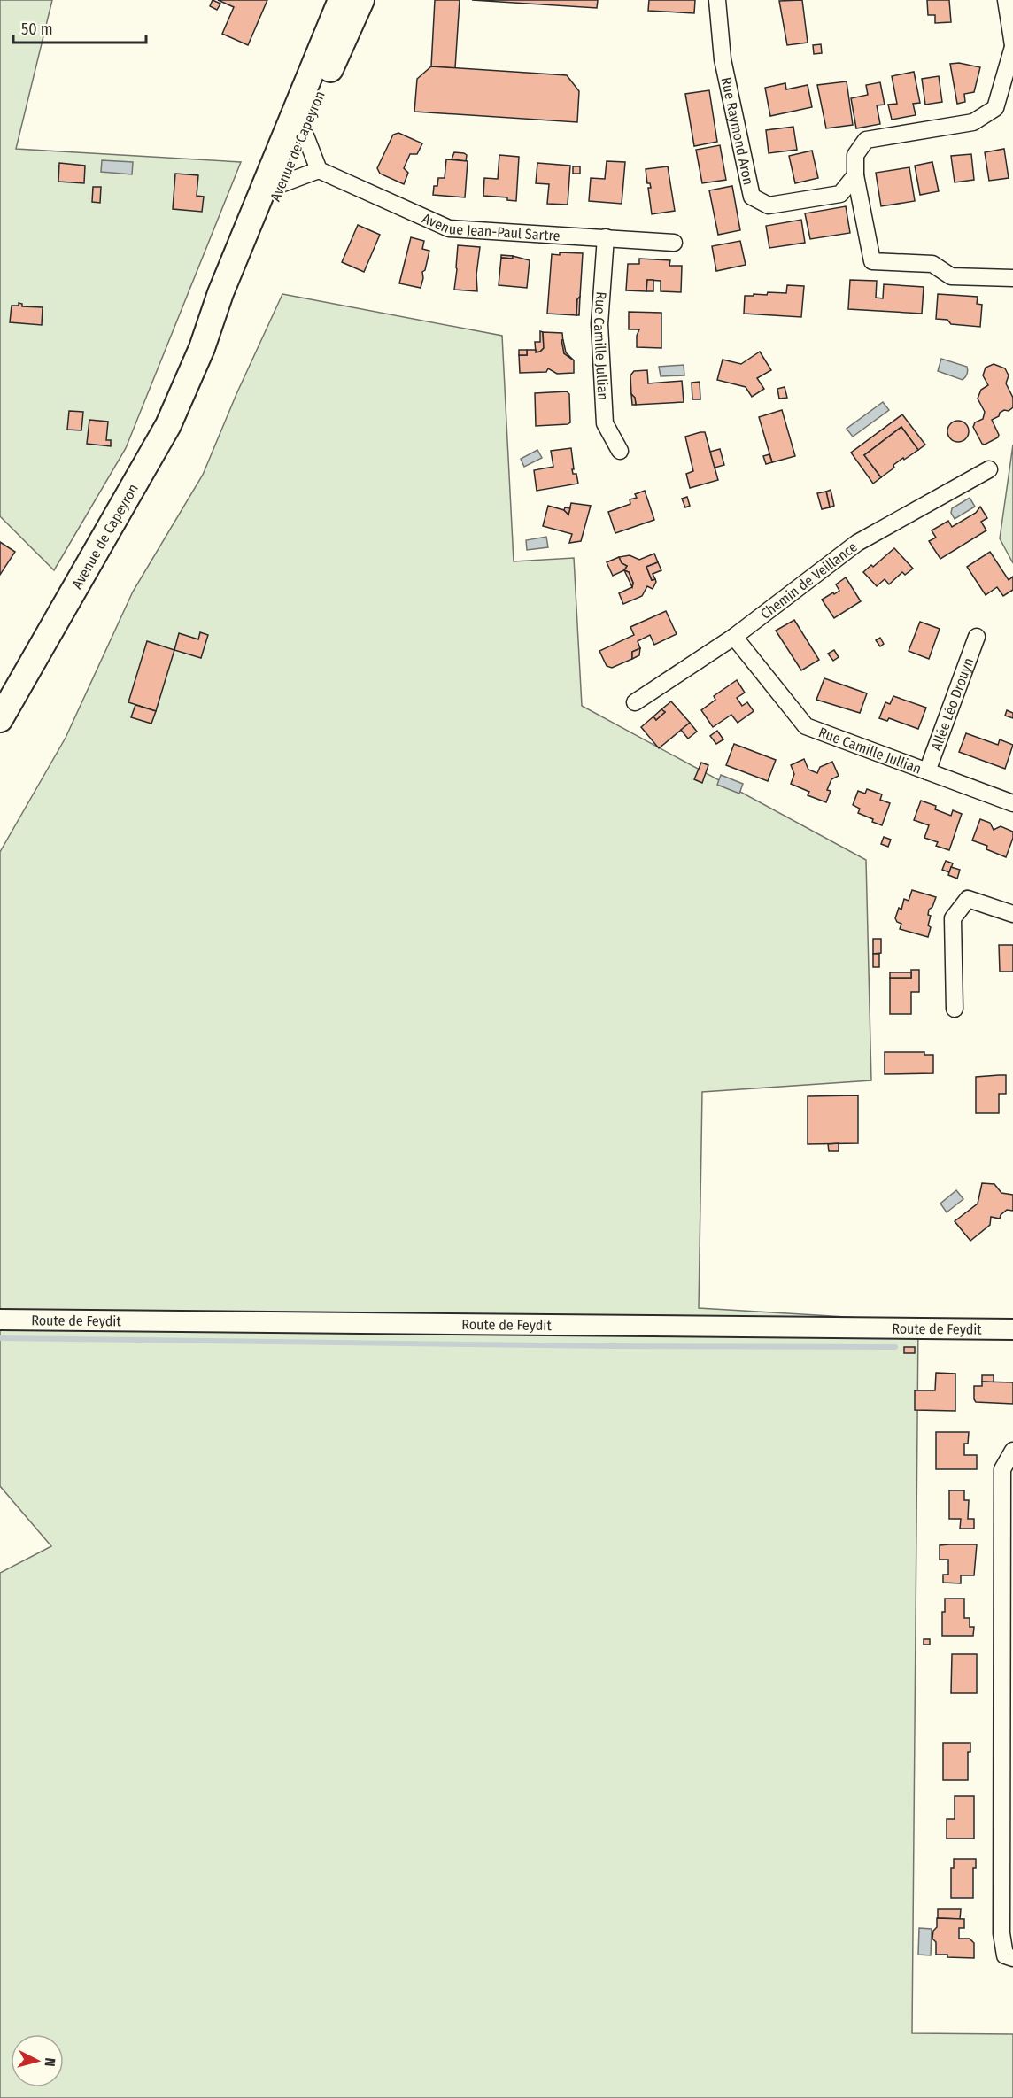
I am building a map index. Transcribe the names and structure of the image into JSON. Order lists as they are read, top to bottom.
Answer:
{
  "streets": {
    "main road": ["Avenue de Capeyron"],
    "street": [
      "Rue Raymond Aron",
      "Avenue Jean-Paul Sartre",
      "Rue Camille Jullian",
      "Chemin de Veillance",
      "Allée Léo Drouyn",
      "Route de Feydit"
    ]
  },
  "crossings": [
    ["Avenue Jean-Paul Sartre", "Rue Camille Jullian"],
    ["Rue Camille Jullian", "Chemin de Veillance"],
    ["Rue Camille Jullian", "Allée Léo Drouyn"]
  ],
  "scale_bar": "50 m",
  "north": "right"
}
